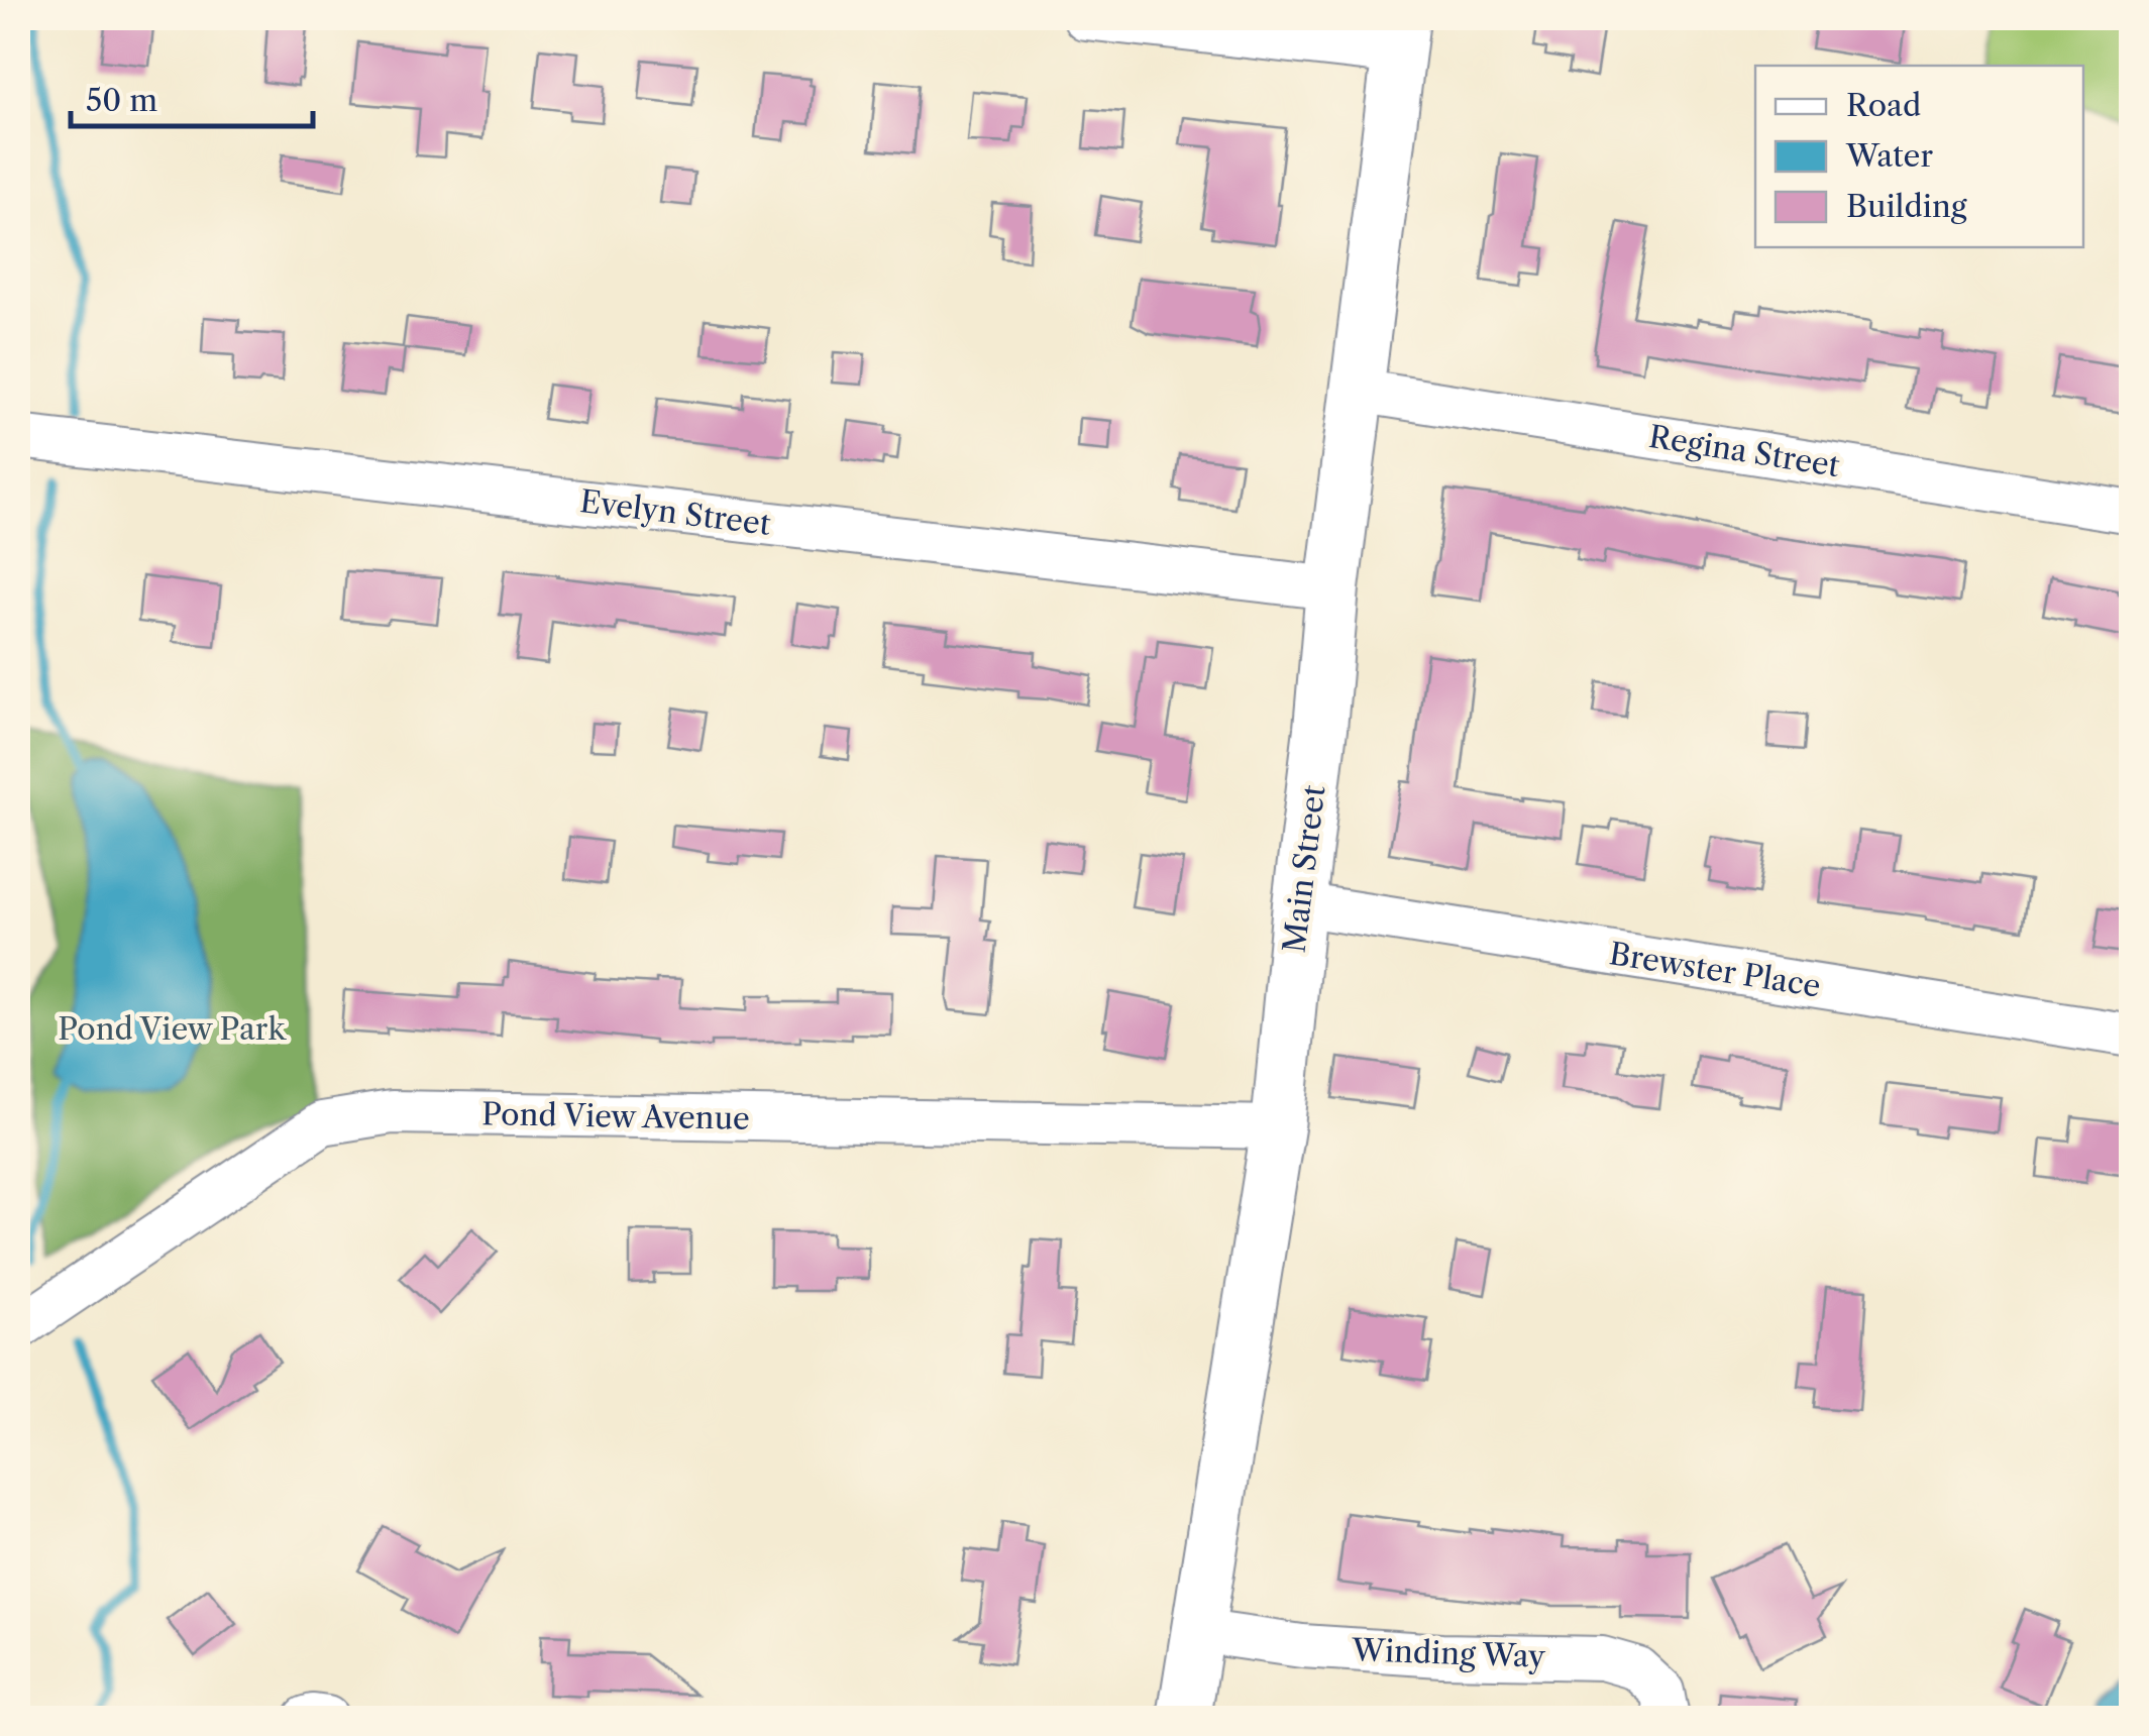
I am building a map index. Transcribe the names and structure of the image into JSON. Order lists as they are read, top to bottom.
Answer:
{
  "streets": {
    "main road": ["Main Street"],
    "street": [
      "Regina Street",
      "Evelyn Street",
      "Brewster Place",
      "Pond View Avenue",
      "Winding Way"
    ]
  },
  "crossings": [
    ["Regina Street", "Main Street"],
    ["Evelyn Street", "Main Street"],
    ["Main Street", "Brewster Place"],
    ["Main Street", "Pond View Avenue"],
    ["Main Street", "Winding Way"]
  ],
  "parks": ["Pond View Park"],
  "legend": ["Road", "Water", "Building"],
  "scale_bar": "50 m"
}
